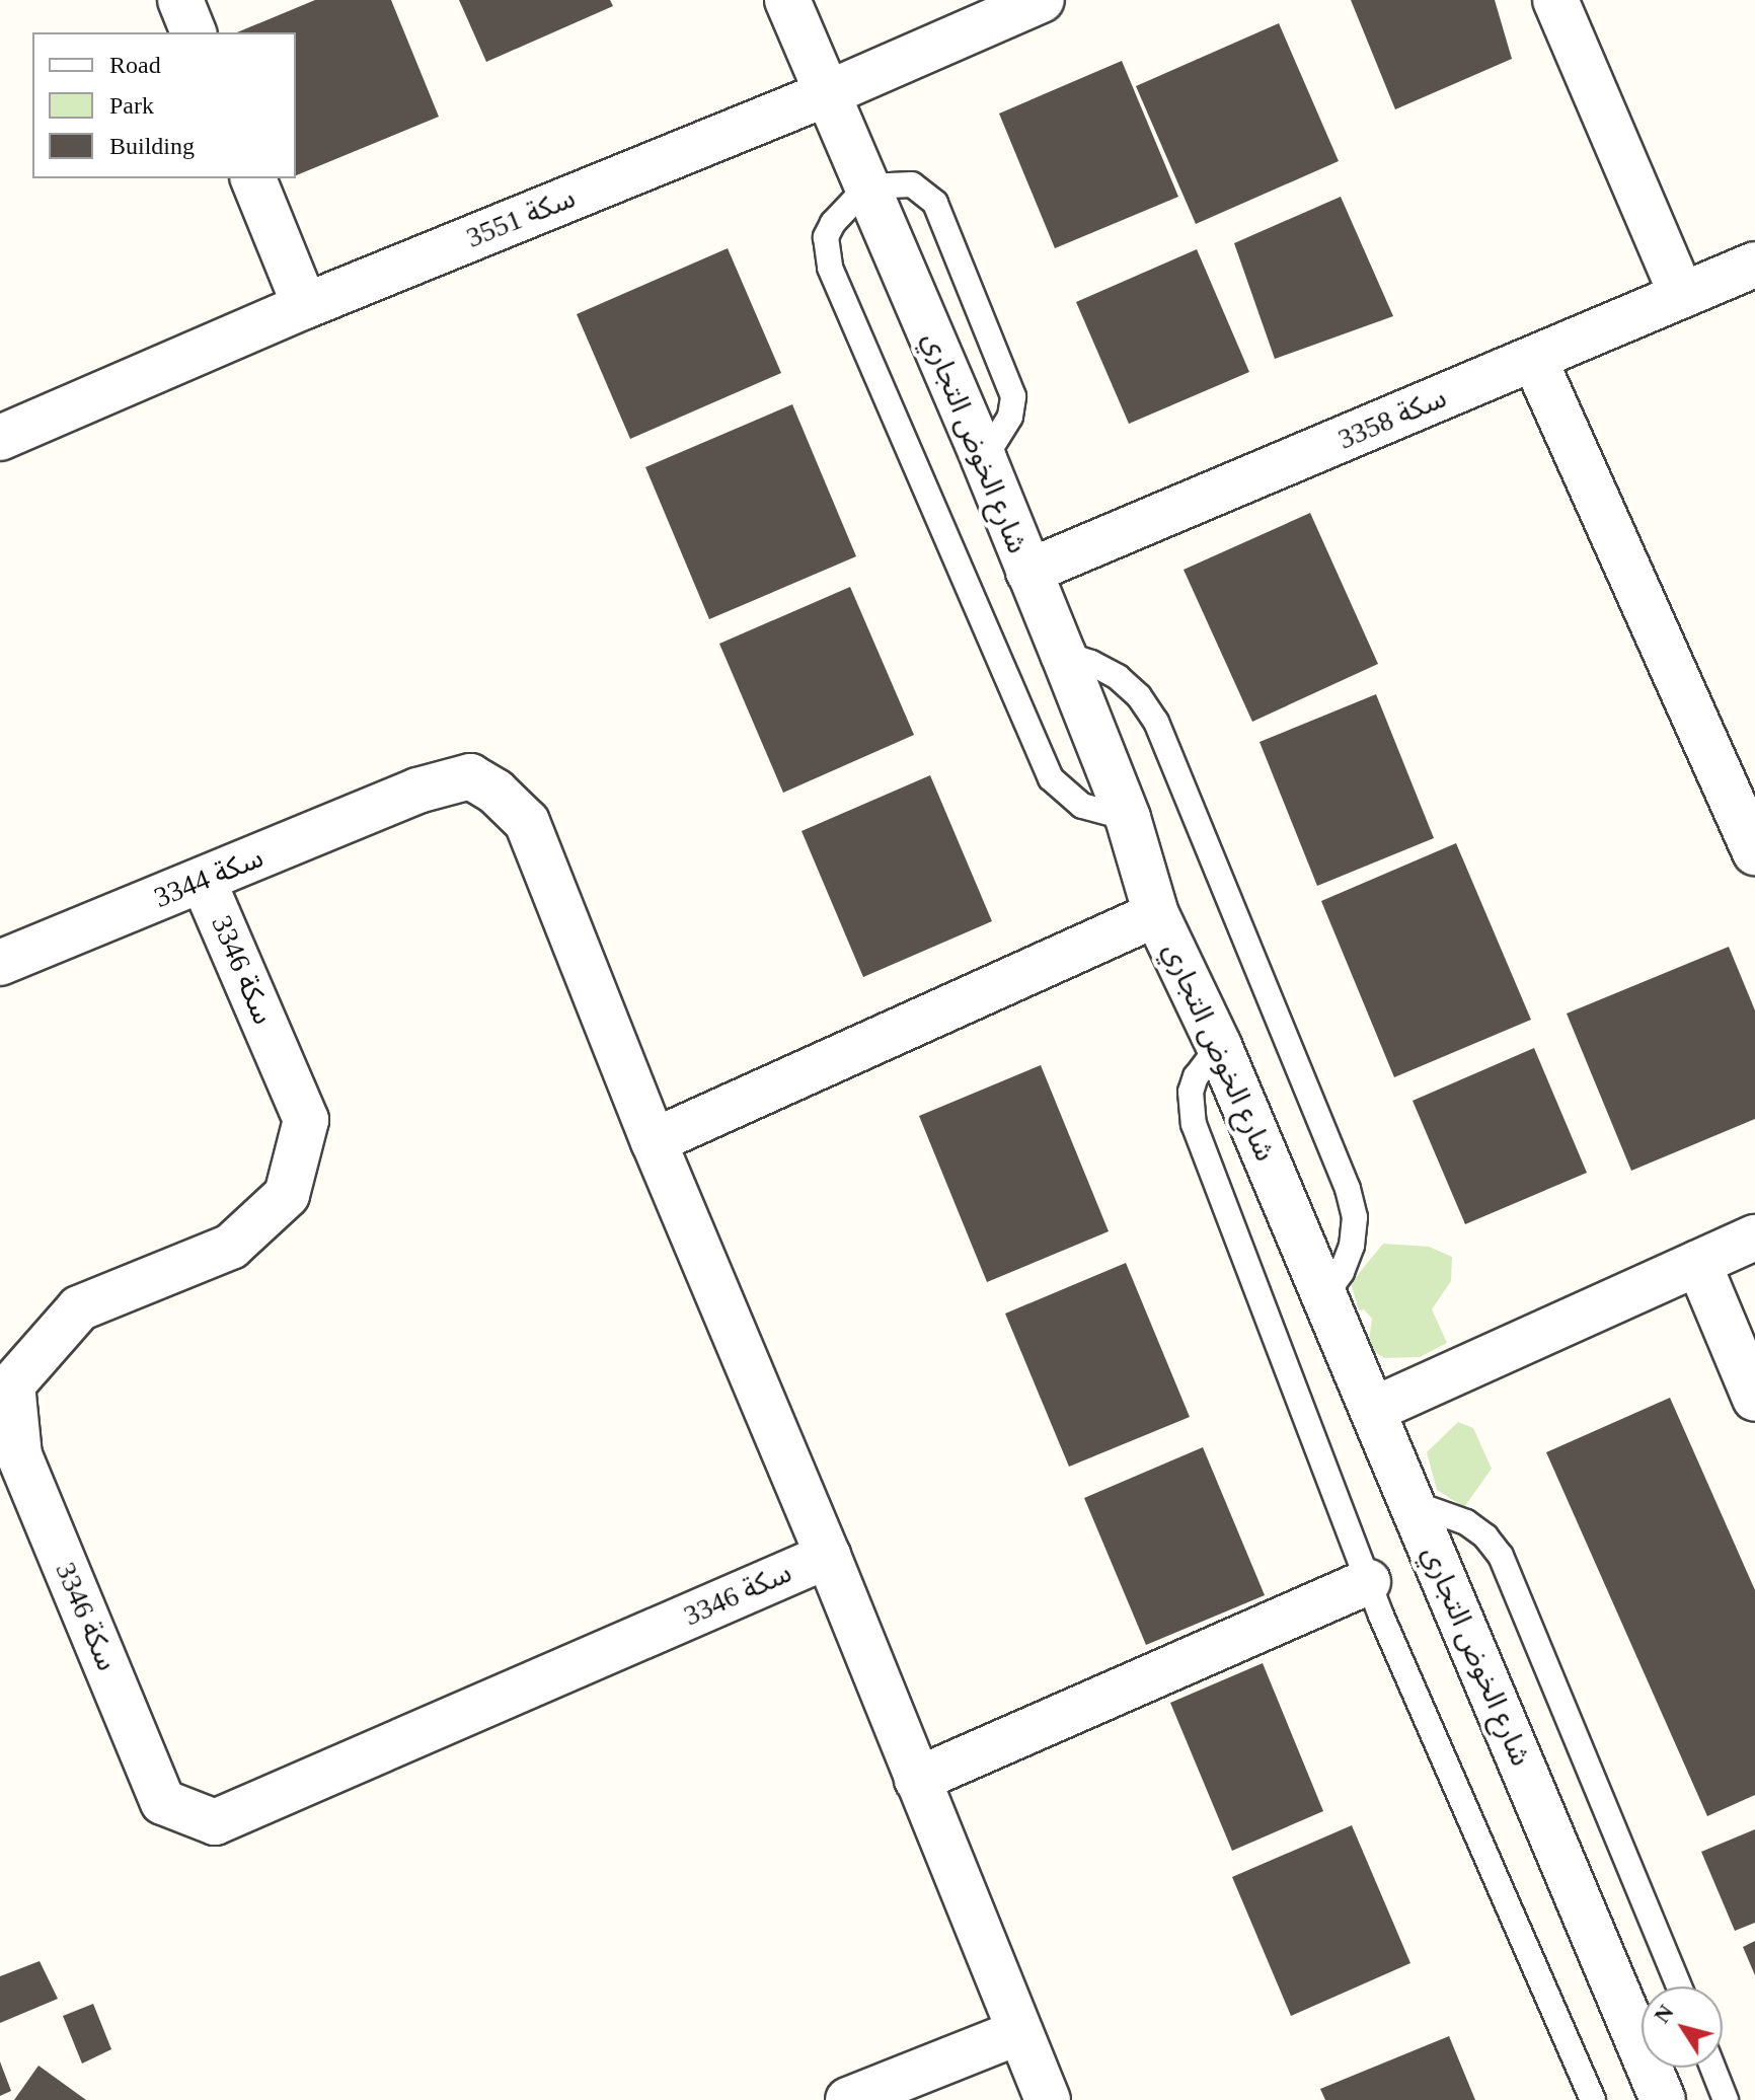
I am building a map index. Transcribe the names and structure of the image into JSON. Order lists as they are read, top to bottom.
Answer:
{
  "streets": {
    "street": [
      "سكة 3551",
      "سكة 3358",
      "شارع الخوض التجاري",
      "سكة 3344",
      "سكة 3346"
    ]
  },
  "crossings": [
    ["سكة 3551", "شارع الخوض التجاري"],
    ["سكة 3358", "شارع الخوض التجاري"],
    ["سكة 3344", "سكة 3346"]
  ],
  "legend": ["Road", "Park", "Building"],
  "north": "top left"
}
